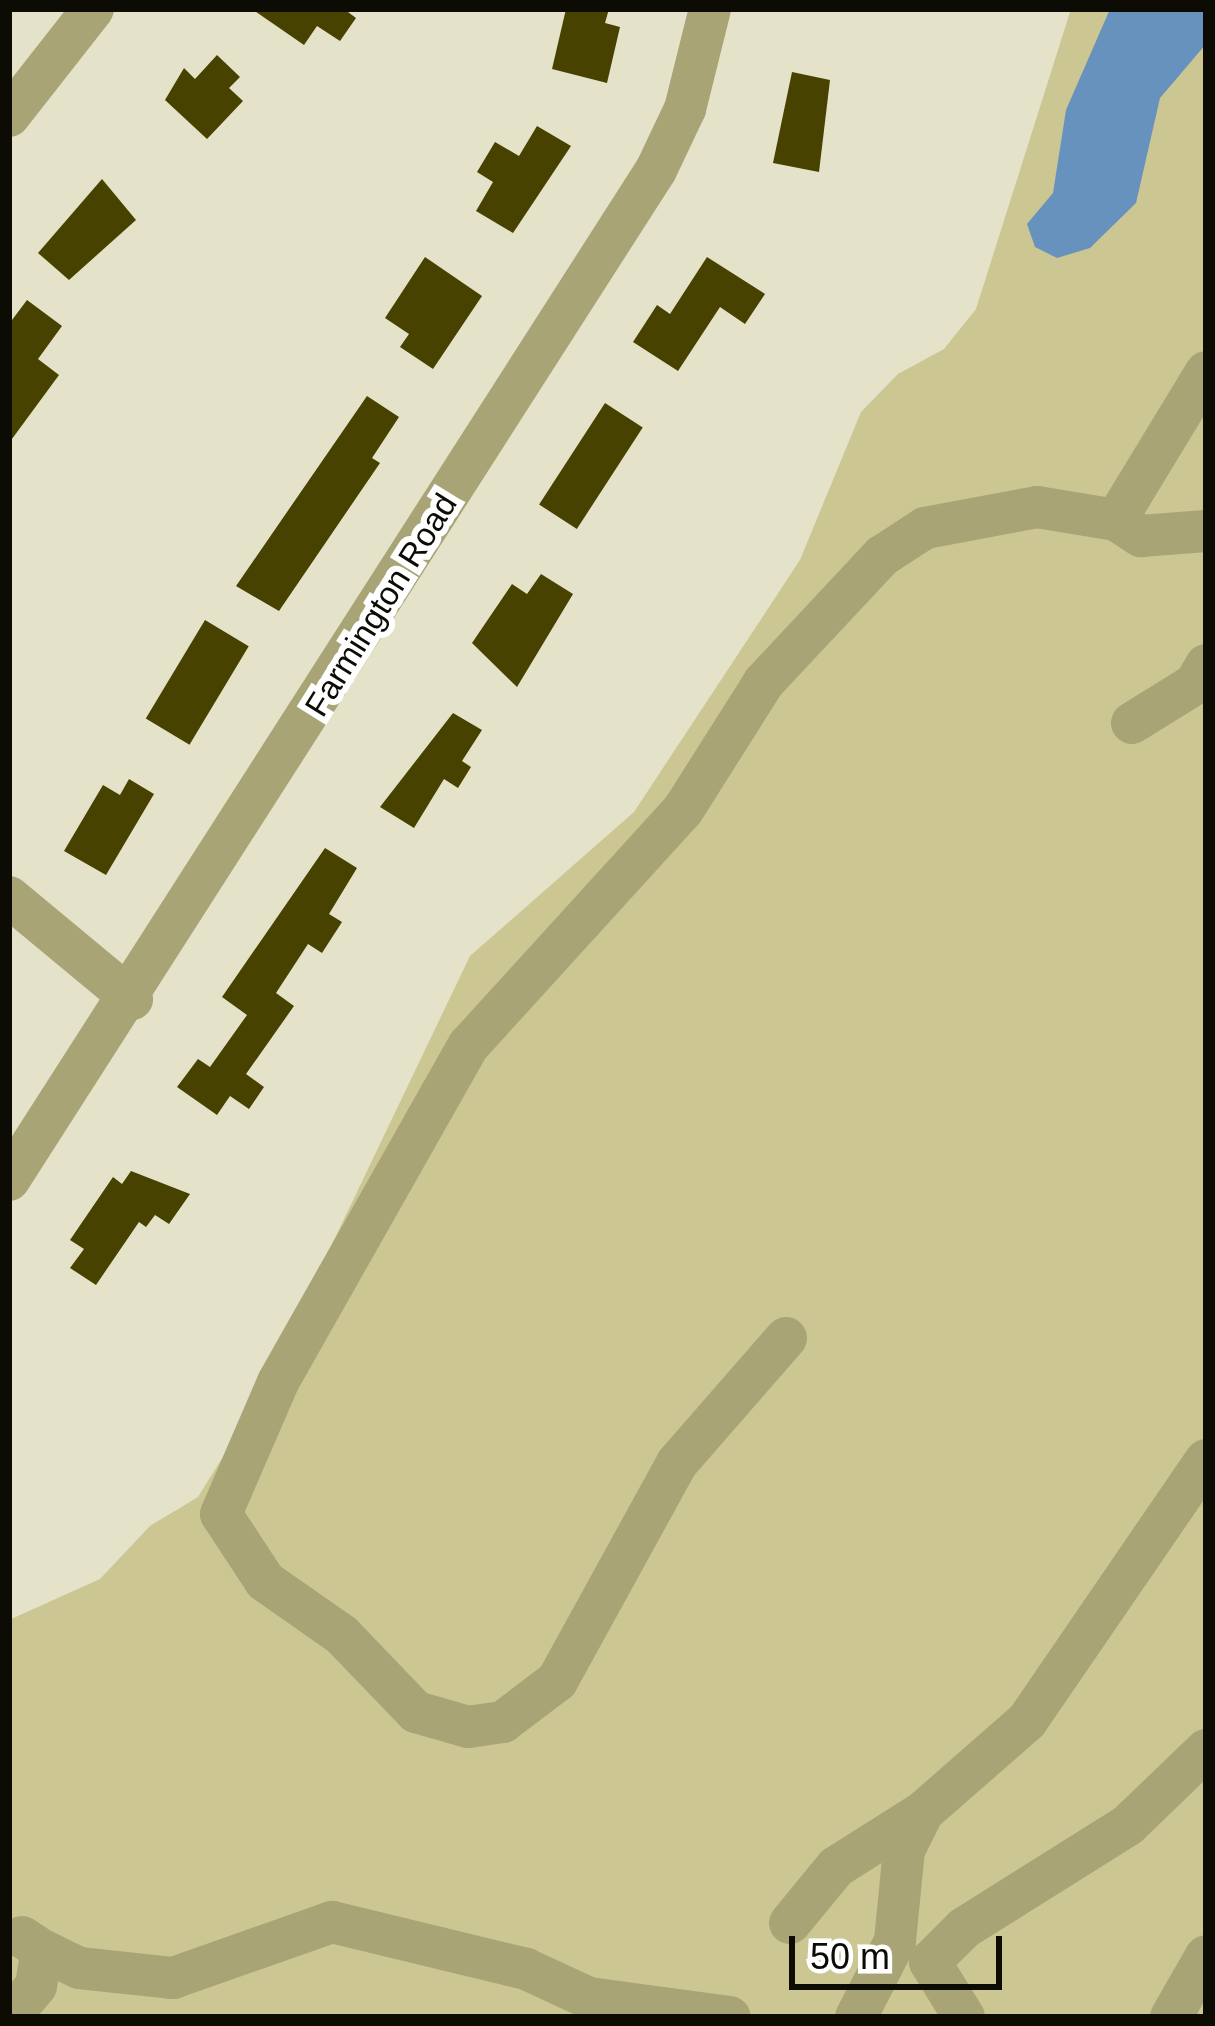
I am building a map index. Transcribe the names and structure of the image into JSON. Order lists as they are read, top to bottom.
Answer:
{
  "streets": {
    "street": ["Farmington Road"]
  },
  "scale_bar": "50 m"
}
